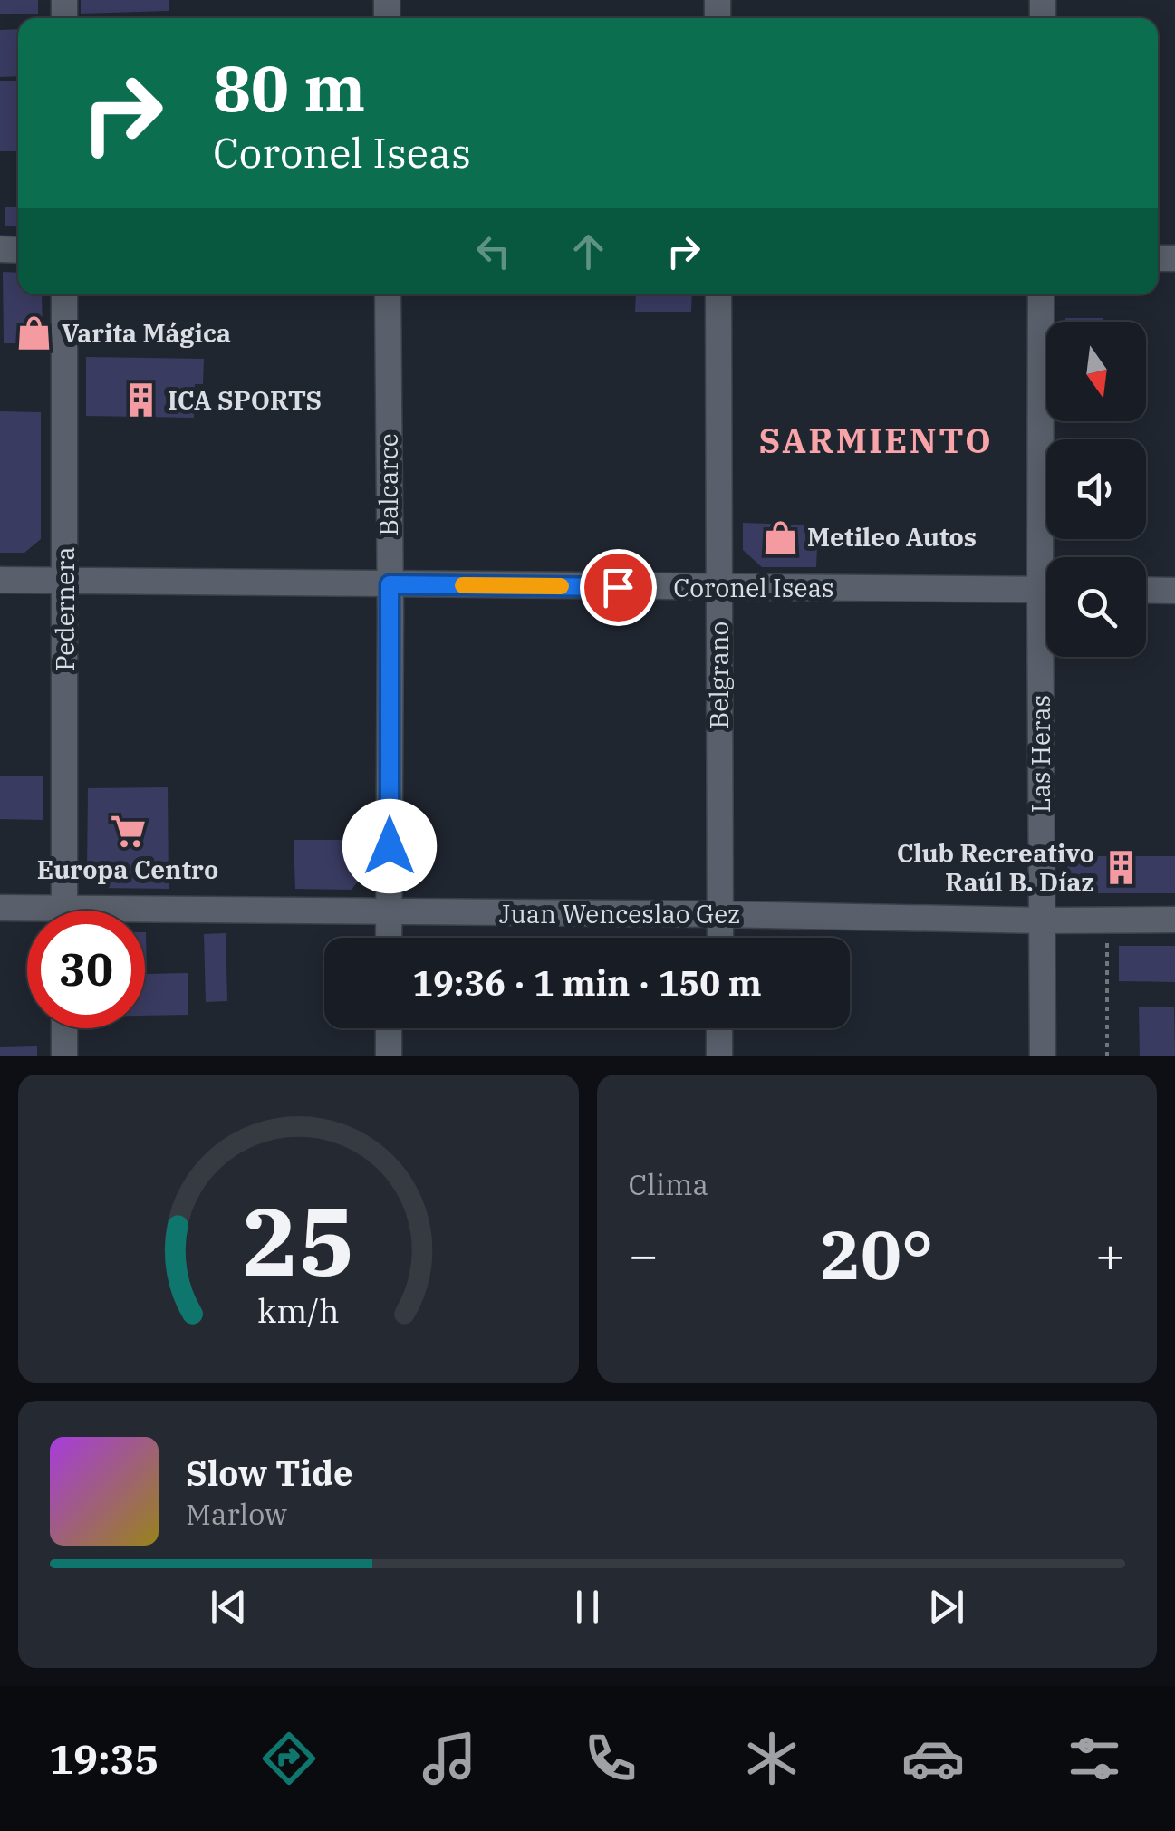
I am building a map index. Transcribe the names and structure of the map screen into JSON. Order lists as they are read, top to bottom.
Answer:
{
  "streets": {
    "street": [
      "Balcarce",
      "Coronel Iseas",
      "Pedernera",
      "Belgrano",
      "Las Heras",
      "Juan Wenceslao Gez"
    ]
  },
  "crossings": [
    ["Balcarce", "Coronel Iseas"],
    ["Balcarce", "Juan Wenceslao Gez"],
    ["Coronel Iseas", "Pedernera"],
    ["Coronel Iseas", "Belgrano"],
    ["Belgrano", "Juan Wenceslao Gez"],
    ["Las Heras", "Juan Wenceslao Gez"]
  ],
  "districts": ["SARMIENTO"],
  "places": {
    "shop": ["Varita Mágica", "Metileo Autos"],
    "building": ["ICA SPORTS", "Club Recreativo Raúl B. Díaz"],
    "supermarket": ["Europa Centro"]
  },
  "north": "bottom",
  "page": {
    "turn": ["80 m", "Coronel Iseas"],
    "limit": "30",
    "trip": "19:36 · 1 min · 150 m",
    "tile": "Clima",
    "heat": ["−", "20°", "+"],
    "song": ["Slow Tide", "Marlow"],
    "tabs": "19:35",
    "gauge": ["25", "km/h"]
  }
}
